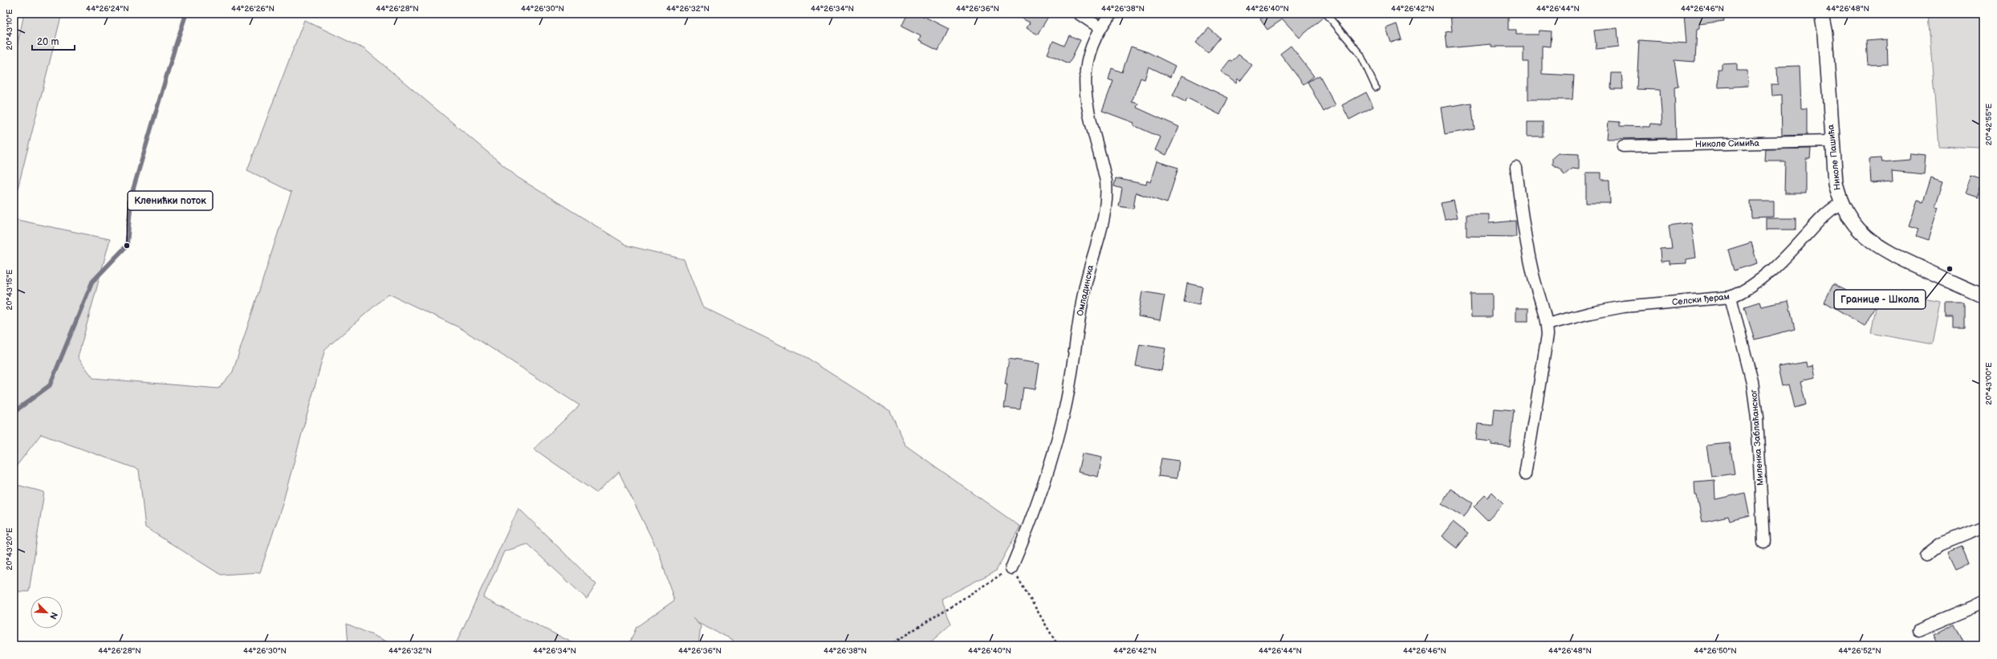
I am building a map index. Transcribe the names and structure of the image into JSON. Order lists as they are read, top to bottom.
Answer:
{
  "streets": {
    "street": [
      "Николе Симића",
      "Николе Пашића",
      "Омладинска",
      "Селски ђерам",
      "Миленка Заблаћанског"
    ]
  },
  "crossings": [
    ["Николе Симића", "Николе Пашића"],
    ["Николе Пашића", "Селски ђерам"],
    ["Селски ђерам", "Миленка Заблаћанског"]
  ],
  "places": ["Кленићки поток", "Границе - Школа"],
  "scale_bar": "20 m",
  "north": "bottom right",
  "coordinates": [
    "44°26'24\"N",
    "44°26'26\"N",
    "44°26'28\"N",
    "44°26'30\"N",
    "44°26'32\"N",
    "44°26'34\"N",
    "44°26'36\"N",
    "44°26'38\"N",
    "44°26'40\"N",
    "44°26'42\"N",
    "44°26'44\"N",
    "44°26'46\"N",
    "44°26'48\"N",
    "20°43'10\"E",
    "20°42'55\"E",
    "20°43'15\"E",
    "20°43'00\"E",
    "20°43'20\"E",
    "44°26'50\"N",
    "44°26'52\"N"
  ]
}
